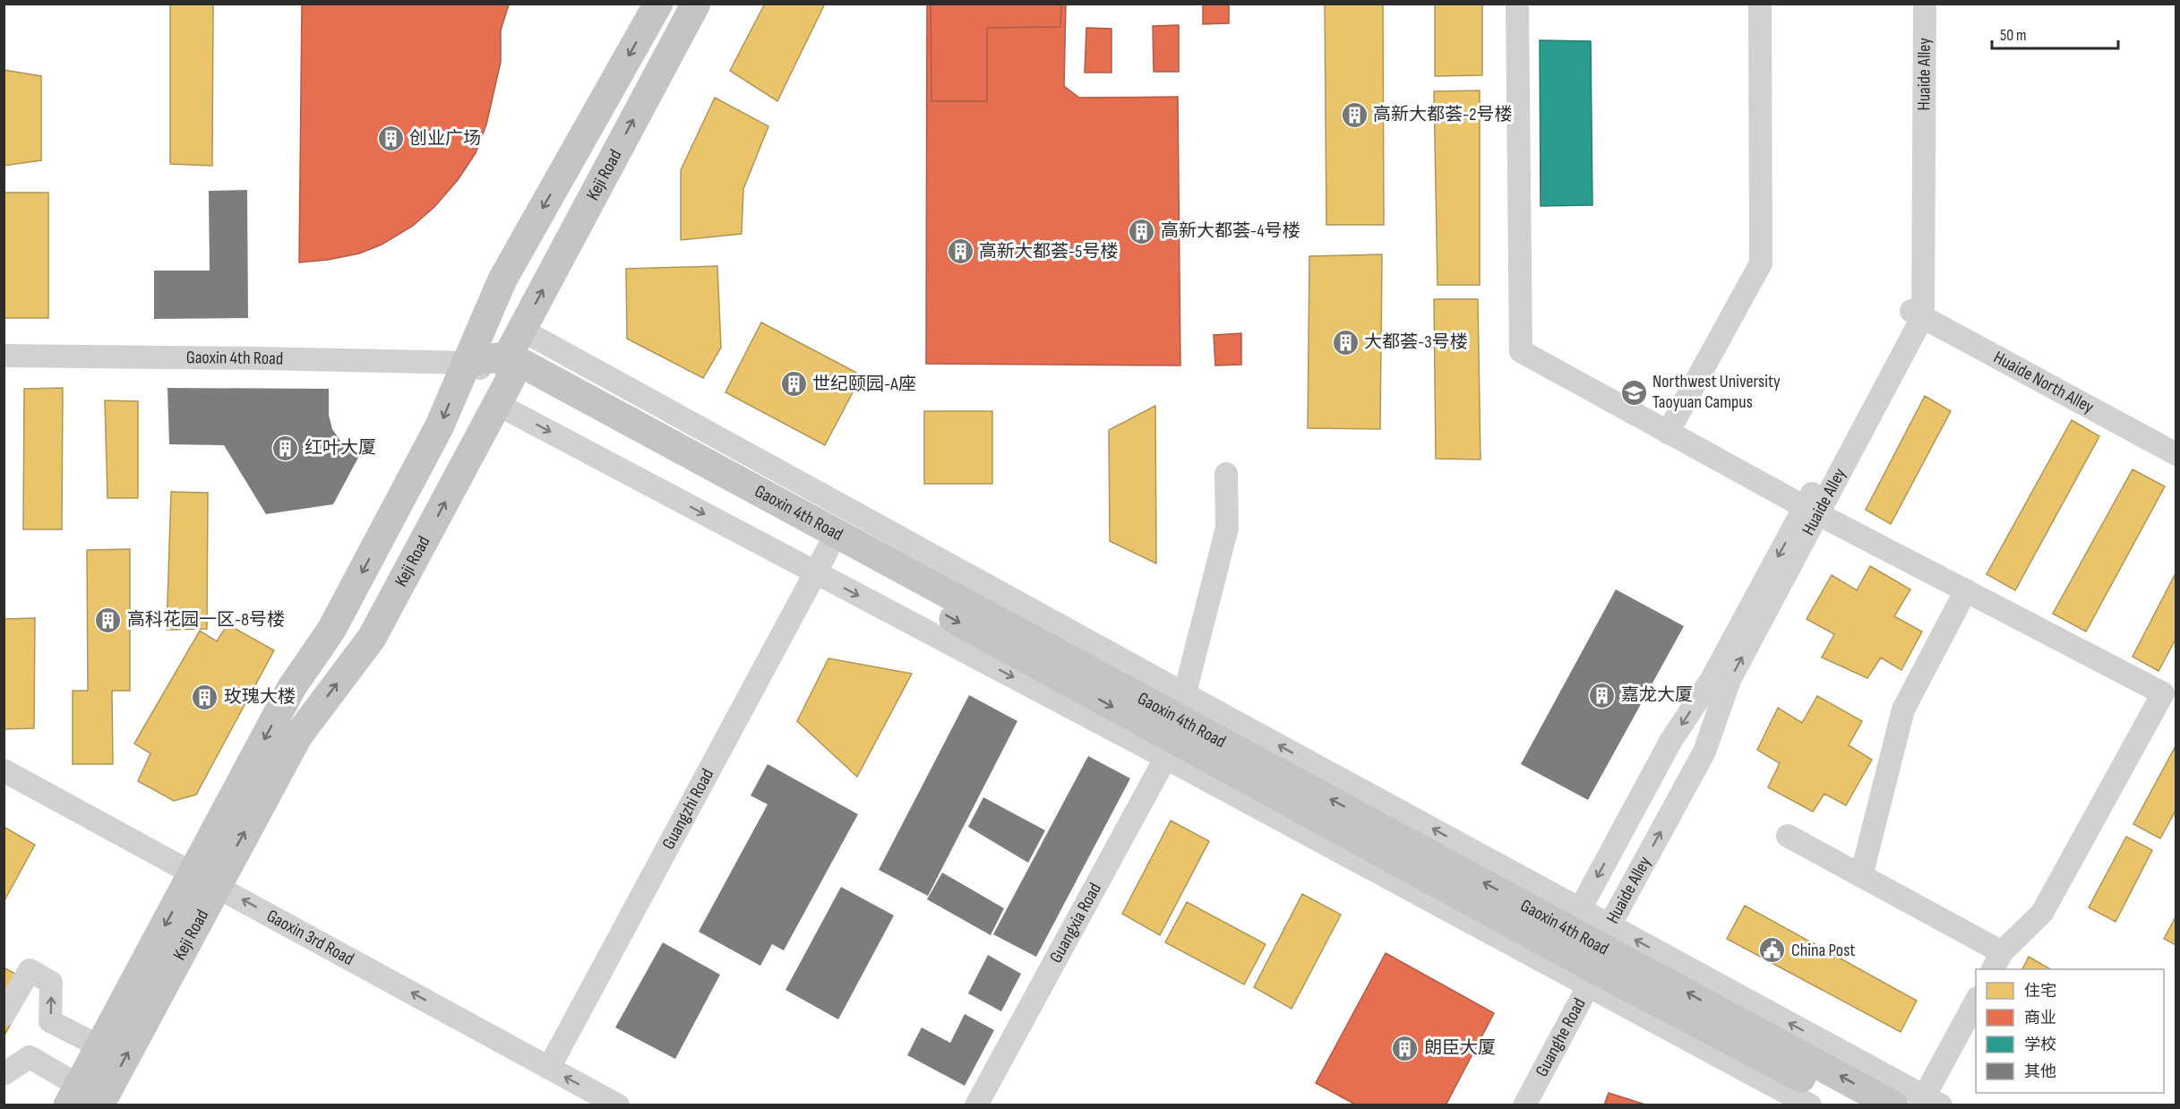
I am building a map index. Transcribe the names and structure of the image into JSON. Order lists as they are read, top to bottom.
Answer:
{
  "streets": {
    "main road": ["Keji Road", "Gaoxin 4th Road"],
    "street": [
      "Huaide Alley",
      "Huaide North Alley",
      "Guangzhi Road",
      "Guangxia Road",
      "Gaoxin 3rd Road",
      "Guanghe Road"
    ]
  },
  "crossings": [
    ["Huaide Alley", "Gaoxin 4th Road"],
    ["Huaide Alley", "Huaide North Alley"],
    ["Huaide Alley", "Guanghe Road"],
    ["Keji Road", "Gaoxin 4th Road"],
    ["Keji Road", "Gaoxin 3rd Road"],
    ["Gaoxin 4th Road", "Guangzhi Road"],
    ["Gaoxin 4th Road", "Guangxia Road"],
    ["Gaoxin 4th Road", "Guanghe Road"],
    ["Guangzhi Road", "Gaoxin 3rd Road"]
  ],
  "one_way": ["Gaoxin 3rd Road"],
  "places": {
    "building": [
      "高新大都荟-2号楼",
      "创业广场",
      "高新大都荟-4号楼",
      "高新大都荟-5号楼",
      "大都荟-3号楼",
      "世纪颐园-A座",
      "红叶大厦",
      "高科花园一区-8号楼",
      "嘉龙大厦",
      "玫瑰大楼",
      "朗臣大厦"
    ],
    "school or university": ["Northwest University Taoyuan Campus"],
    "public building": ["China Post"]
  },
  "legend": [
    "住宅",
    "商业",
    "学校",
    "其他"
  ],
  "scale_bar": "50 m"
}
